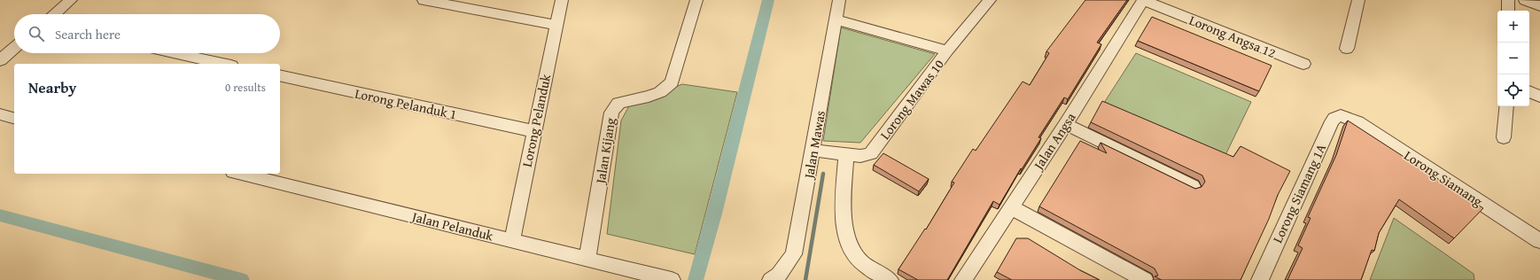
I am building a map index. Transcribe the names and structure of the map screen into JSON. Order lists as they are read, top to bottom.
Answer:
{
  "streets": {
    "street": [
      "Lorong Angsa 12",
      "Lorong Mawas 10",
      "Lorong Pelanduk 1",
      "Lorong Pelanduk",
      "Jalan Angsa",
      "Jalan Mawas",
      "Jalan Kijang",
      "Lorong Siamang",
      "Lorong Siamang 1A",
      "Jalan Pelanduk"
    ]
  },
  "crossings": [
    ["Lorong Angsa 12", "Jalan Angsa"],
    ["Lorong Mawas 10", "Jalan Mawas"],
    ["Lorong Pelanduk 1", "Lorong Pelanduk"],
    ["Lorong Pelanduk", "Jalan Pelanduk"],
    ["Jalan Kijang", "Jalan Pelanduk"],
    ["Lorong Siamang", "Lorong Siamang 1A"]
  ],
  "page": {
    "map_buttons": ["+", "−"],
    "search": "Search here",
    "heading": ["Nearby", "0 results"]
  }
}
